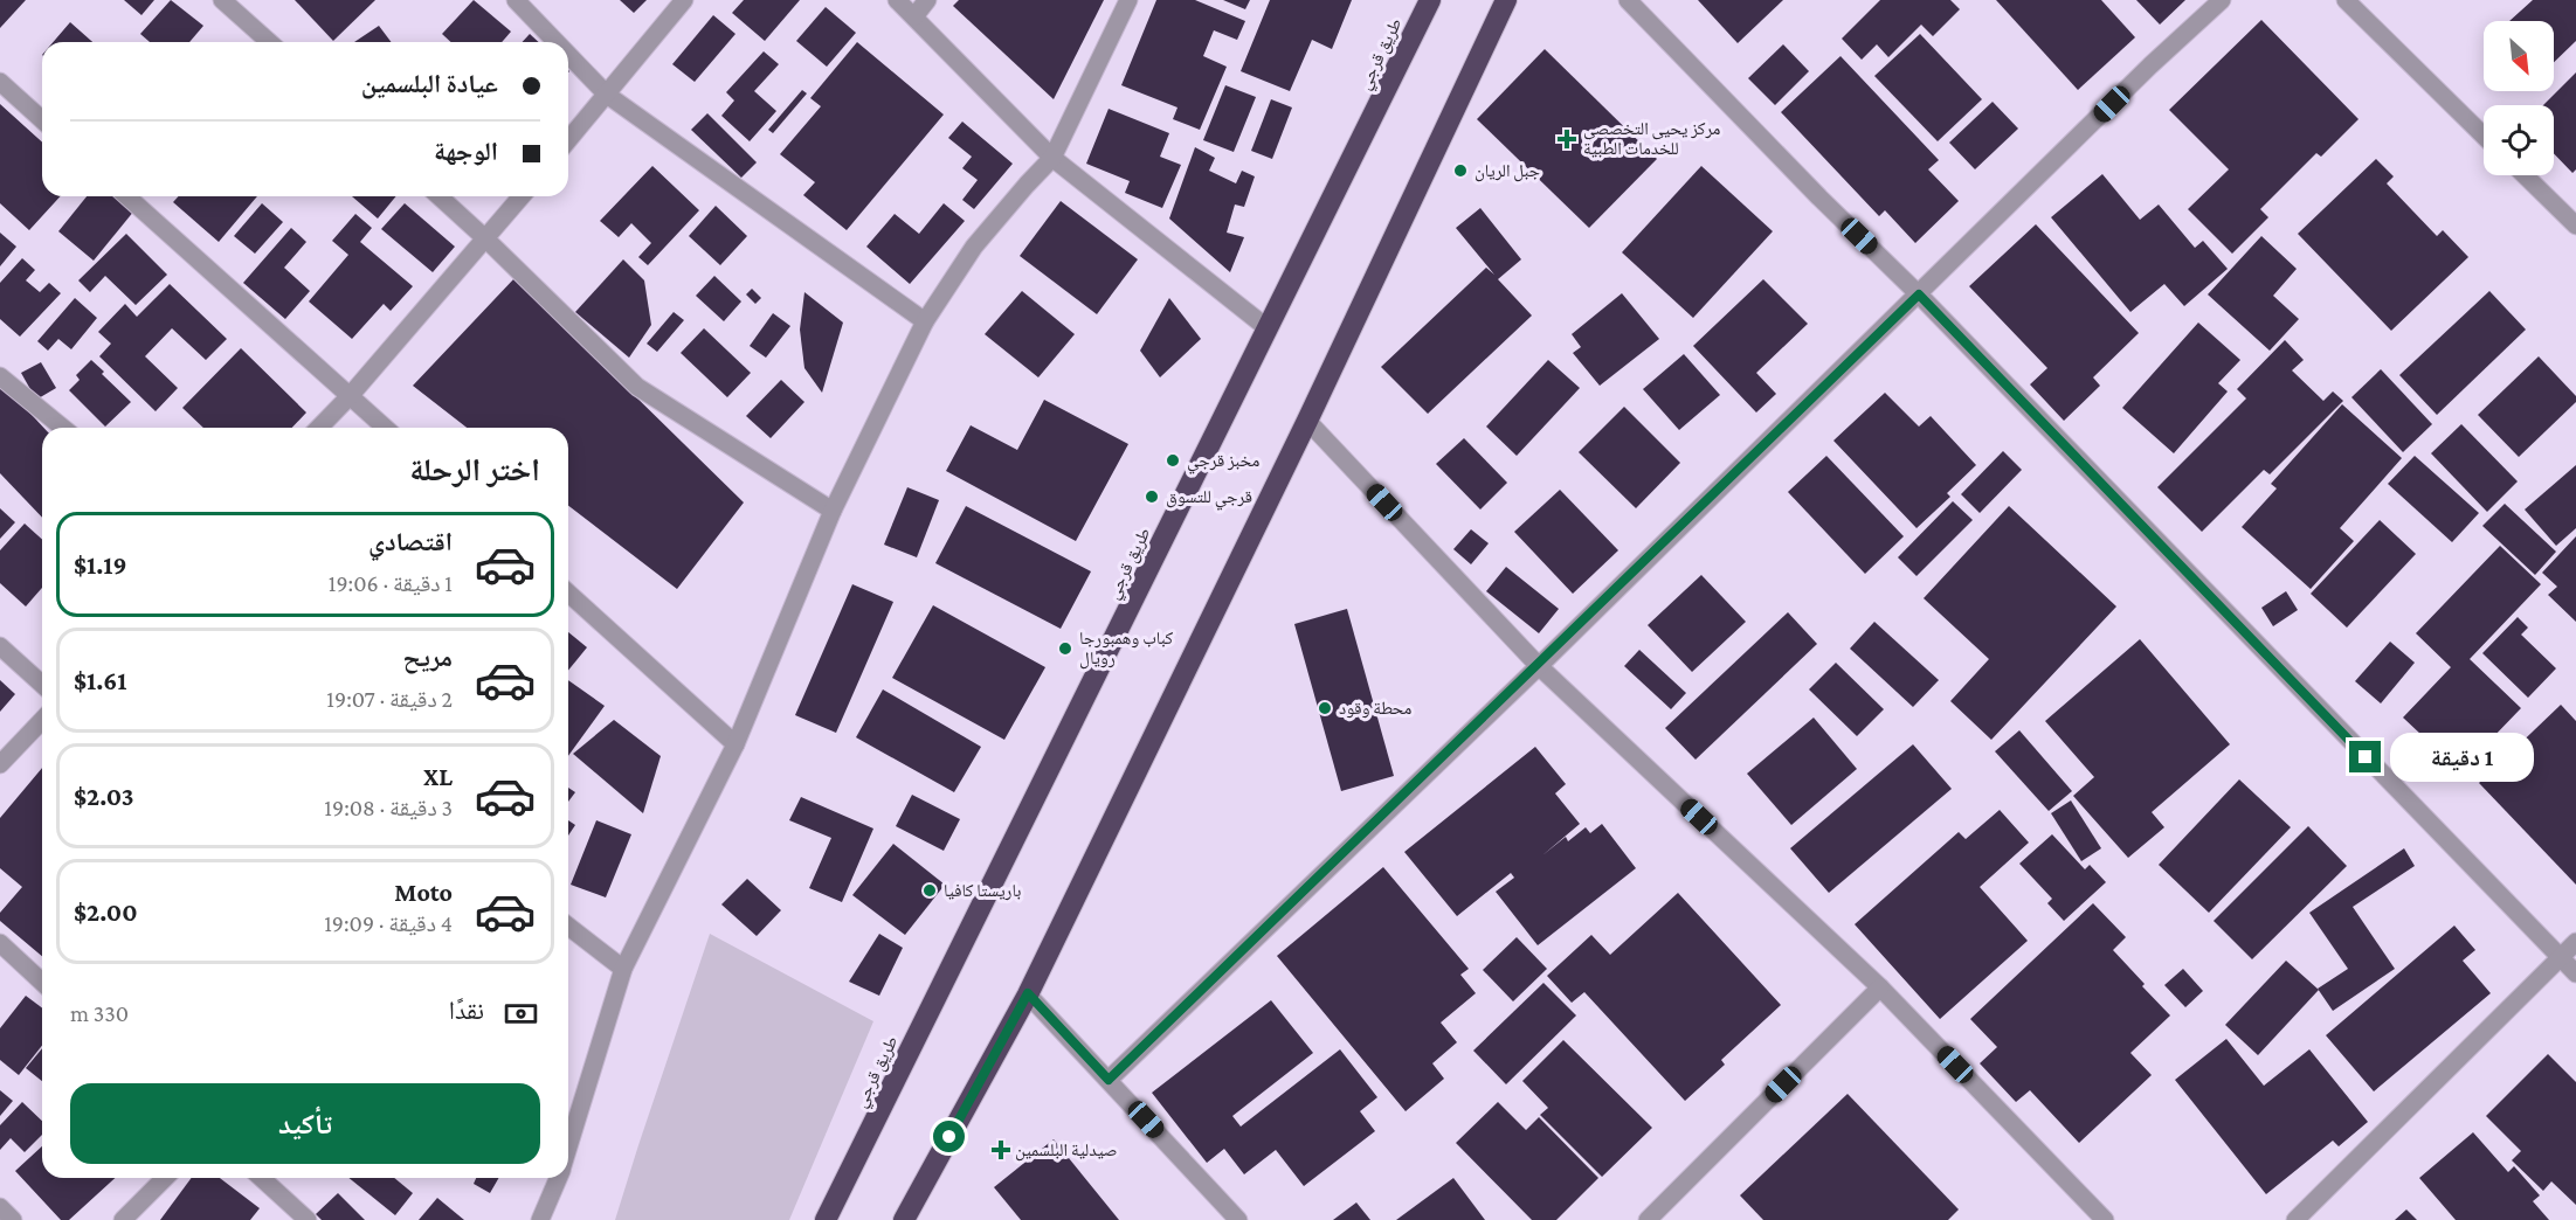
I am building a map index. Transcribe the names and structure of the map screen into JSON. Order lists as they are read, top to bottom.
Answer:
{
  "streets": {
    "highway": ["طريق قرجي"]
  },
  "places": {
    "health": ["مركز يحيى التخصصي للخدمات الطبية", "صيدلية البلسمين"],
    "other": [
      "جبل الريان",
      "مخبز قرجي",
      "قرجي للتسوق",
      "كباب وهمبورجا رويال",
      "محطة وقود",
      "باريستا كافيا"
    ]
  },
  "north": "bottom right",
  "page": {
    "banner": ["عيادة البلسمين", "الوجهة"],
    "heading": "اختر الرحلة",
    "list": [
      {
        "name": "اقتصادي",
        "note": "1 دقيقة · 19:06",
        "value": "$1.19"
      },
      {
        "name": "مريح",
        "note": "2 دقيقة · 19:07",
        "value": "$1.61"
      },
      {
        "name": "XL",
        "note": "3 دقيقة · 19:08",
        "value": "$2.03"
      },
      {
        "name": "Moto",
        "note": "4 دقيقة · 19:09",
        "value": "$2.00"
      }
    ],
    "bubble": "1 دقيقة",
    "pay": ["نقدًا", "330 m"],
    "buttons": "تأكيد"
  }
}
